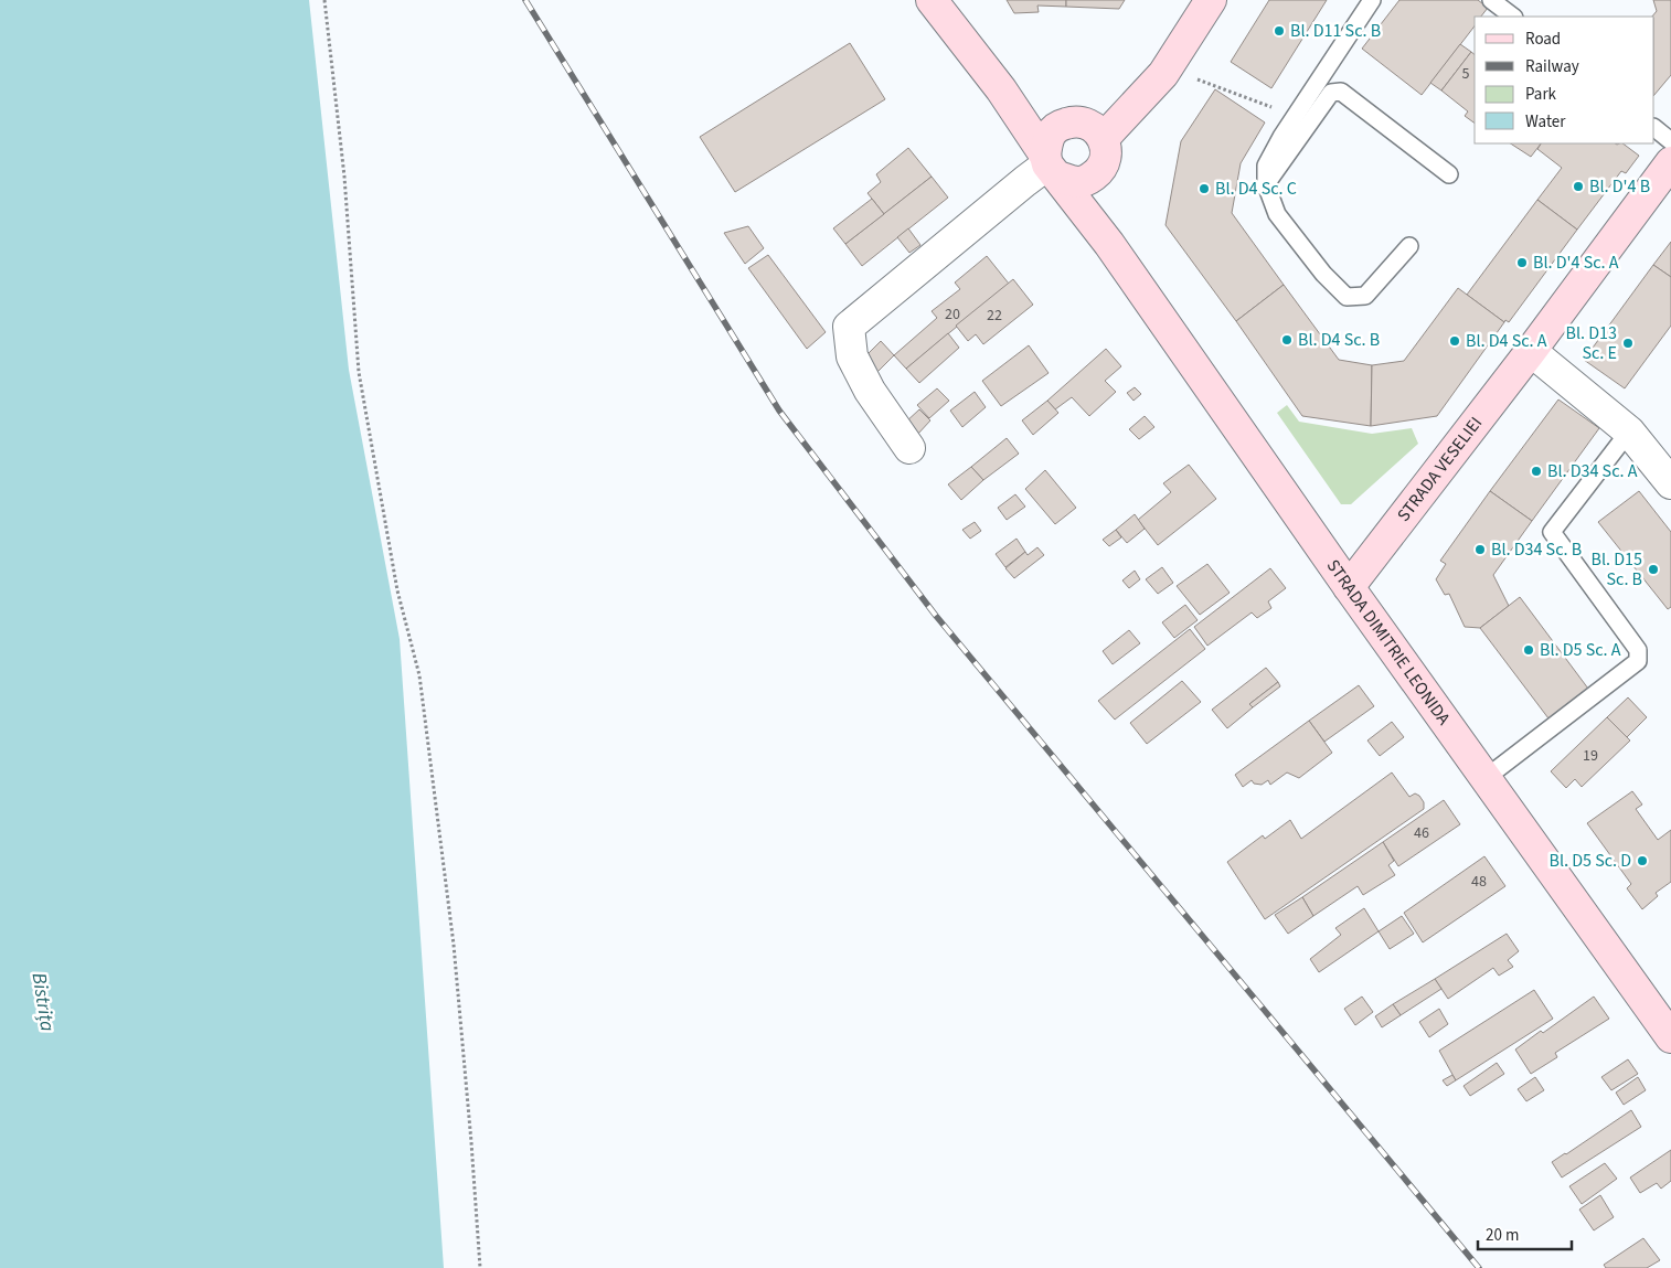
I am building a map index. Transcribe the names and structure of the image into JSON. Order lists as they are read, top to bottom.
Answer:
{
  "streets": {
    "main road": ["STRADA VESELIEI", "STRADA DIMITRIE LEONIDA"]
  },
  "crossings": [
    ["STRADA VESELIEI", "STRADA DIMITRIE LEONIDA"]
  ],
  "water": ["Bistrița"],
  "places": [
    "Bl. D11 Sc. B",
    "Bl. D'4 B",
    "Bl. D4 Sc. C",
    "Bl. D'4 Sc. A",
    "Bl. D4 Sc. B",
    "Bl. D4 Sc. A",
    "Bl. D13 Sc. E",
    "Bl. D34 Sc. A",
    "Bl. D34 Sc. B",
    "Bl. D15 Sc. B",
    "Bl. D5 Sc. A",
    "Bl. D5 Sc. D"
  ],
  "house_numbers": [
    "5",
    "20",
    "22",
    "19",
    "46",
    "48"
  ],
  "legend": [
    "Road",
    "Railway",
    "Park",
    "Water"
  ],
  "scale_bar": "20 m"
}
